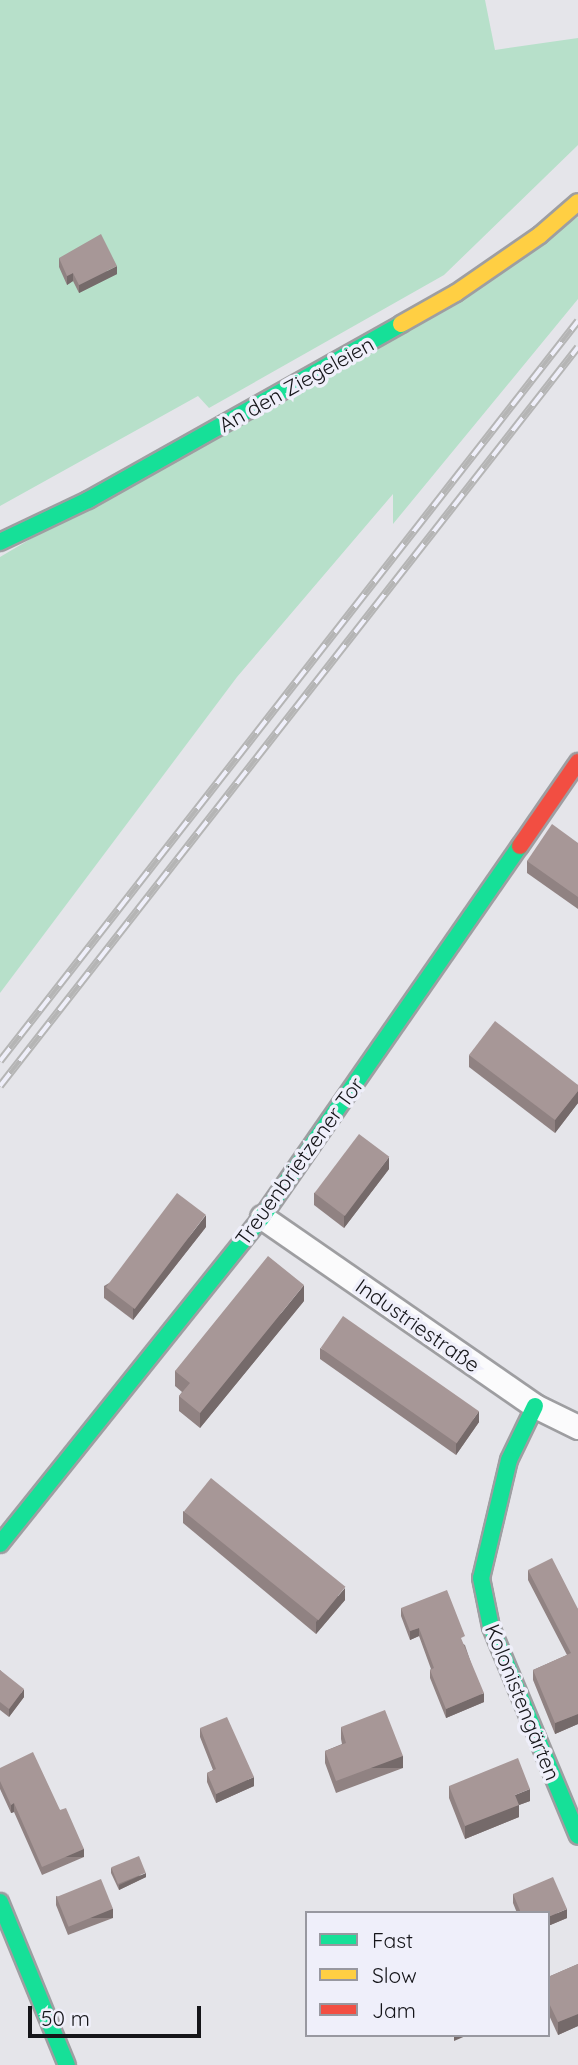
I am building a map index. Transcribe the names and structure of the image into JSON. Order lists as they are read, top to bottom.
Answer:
{
  "streets": {
    "street": [
      "An den Ziegeleien",
      "Treuenbrietzener Tor",
      "Industriestraße",
      "Kolonistengärten"
    ]
  },
  "crossings": [
    ["Treuenbrietzener Tor", "Industriestraße"],
    ["Industriestraße", "Kolonistengärten"]
  ],
  "legend": ["Fast", "Slow", "Jam"],
  "scale_bar": "50 m"
}
